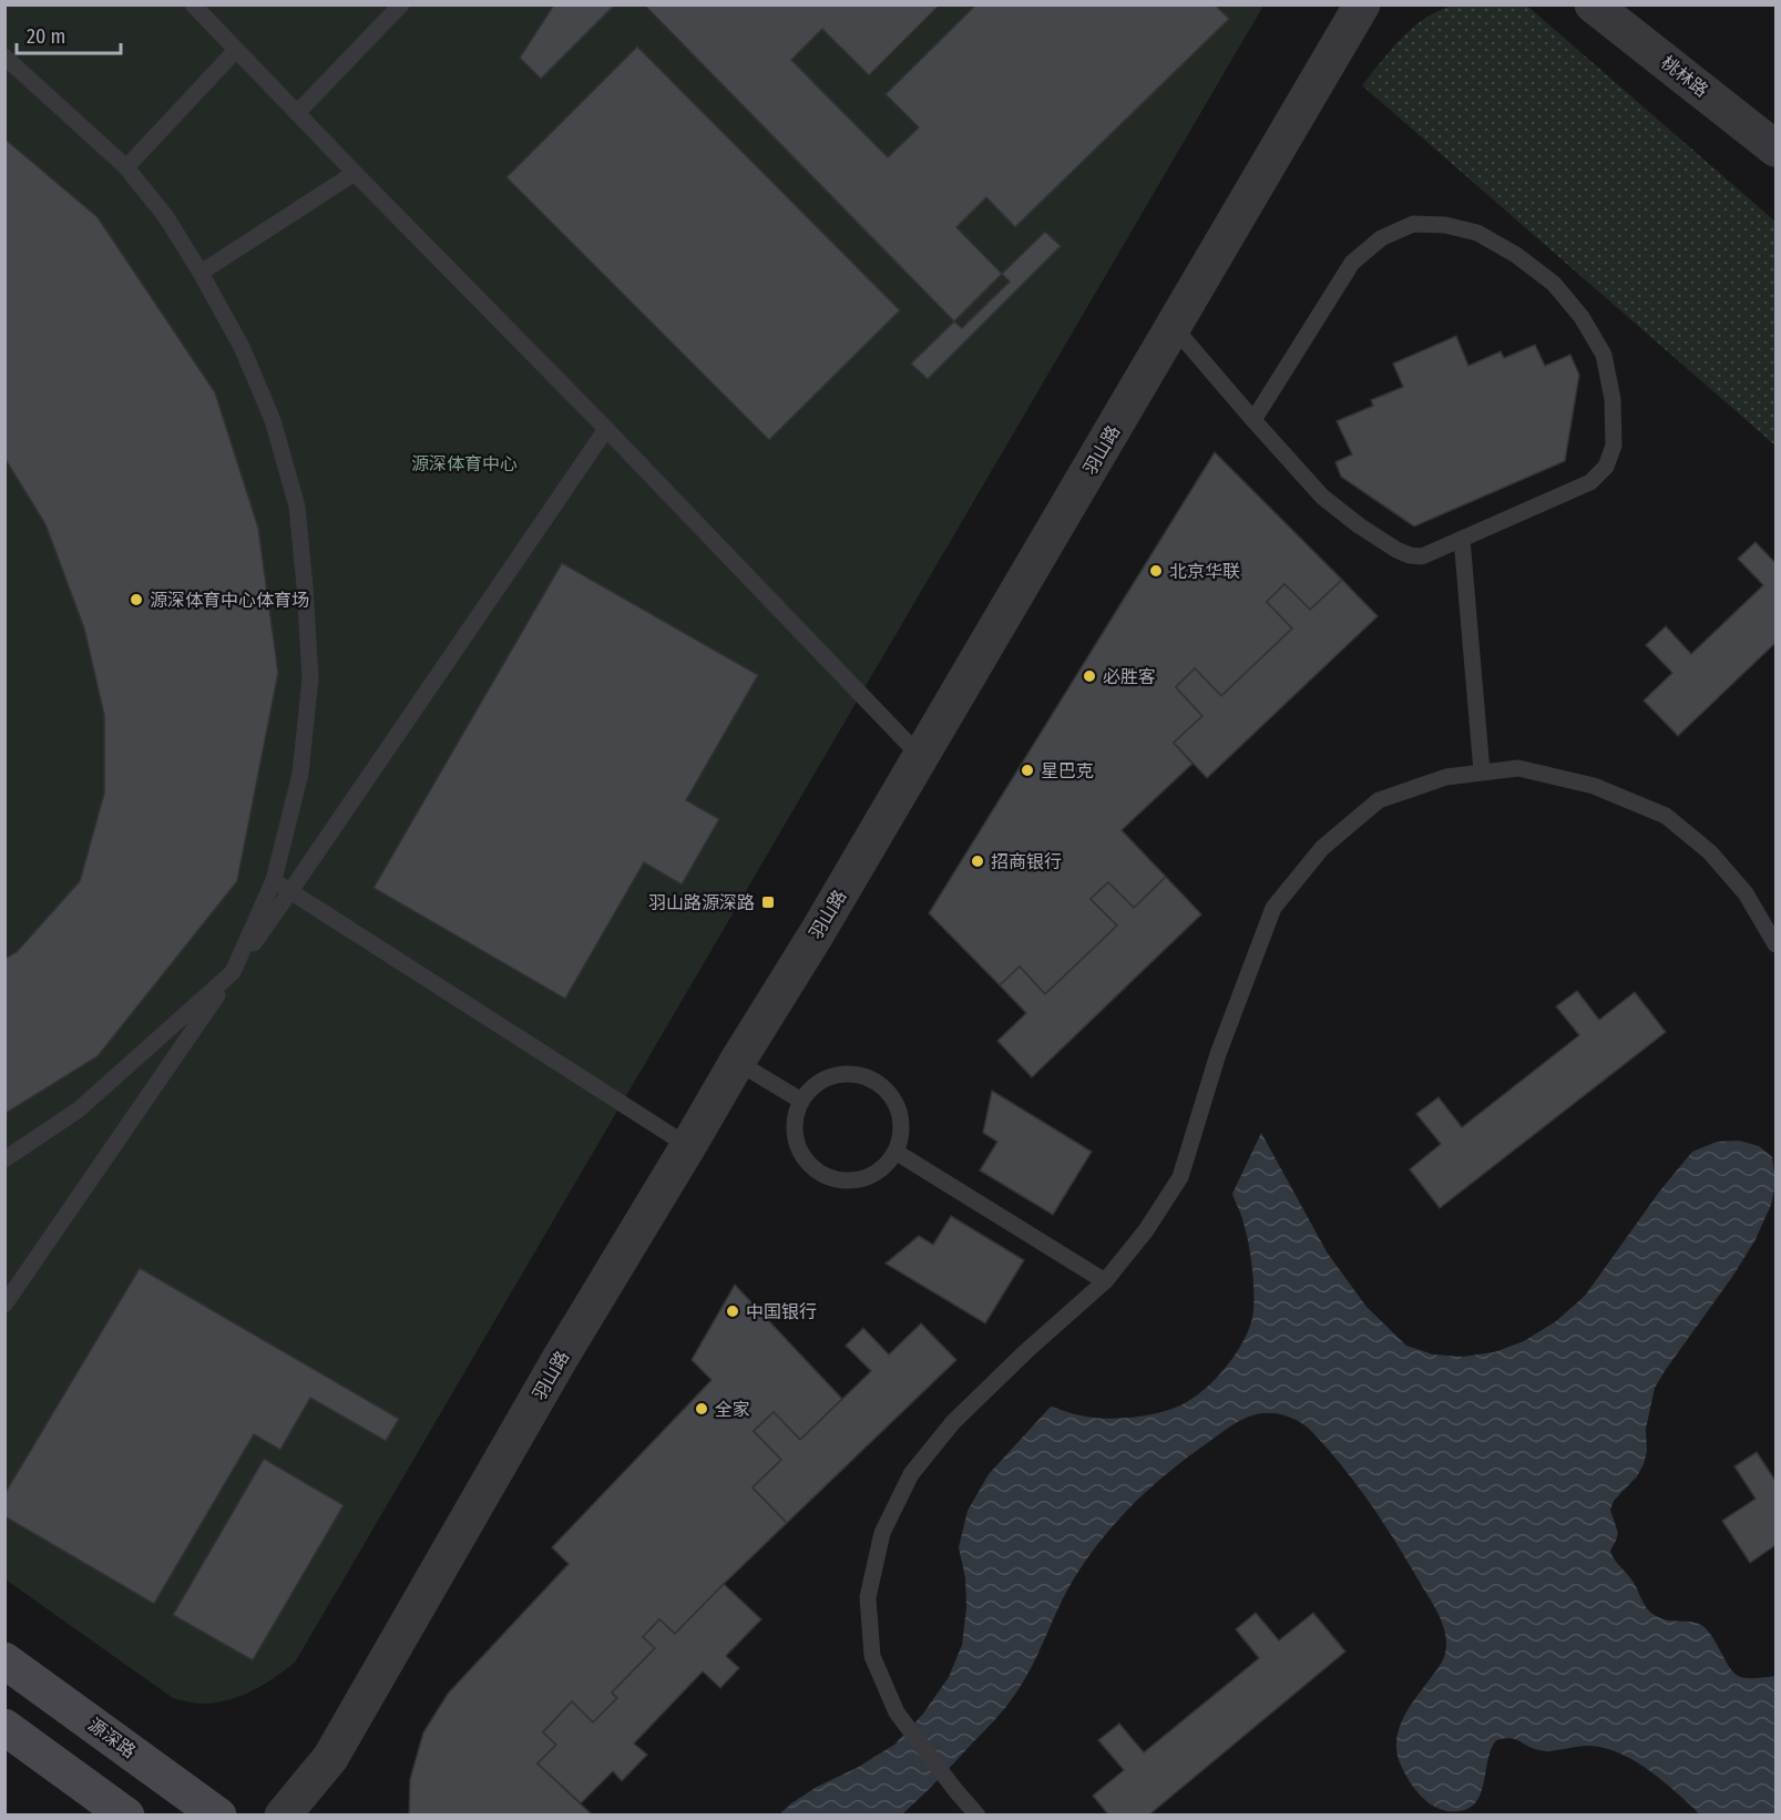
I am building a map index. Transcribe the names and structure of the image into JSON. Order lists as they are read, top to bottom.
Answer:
{
  "streets": {
    "main road": ["源深路"],
    "street": ["桃林路", "羽山路"]
  },
  "parks": ["源深体育中心"],
  "places": {
    "other": [
      "北京华联",
      "源深体育中心体育场",
      "必胜客",
      "星巴克",
      "招商银行",
      "中国银行",
      "全家"
    ],
    "transit": ["羽山路源深路"]
  },
  "scale_bar": "20 m"
}
